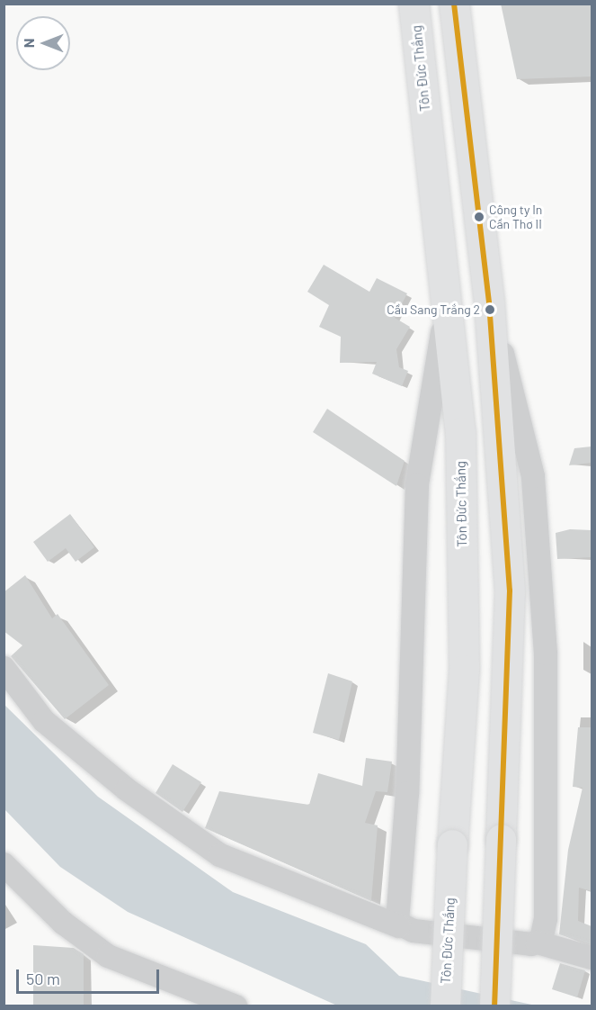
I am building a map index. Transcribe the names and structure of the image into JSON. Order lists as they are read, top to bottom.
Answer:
{
  "streets": {
    "highway": ["Tôn Đức Thắng"]
  },
  "places": ["Công ty In Cần Thơ II", "Cầu Sang Trắng 2"],
  "scale_bar": "50 m",
  "north": "left"
}
